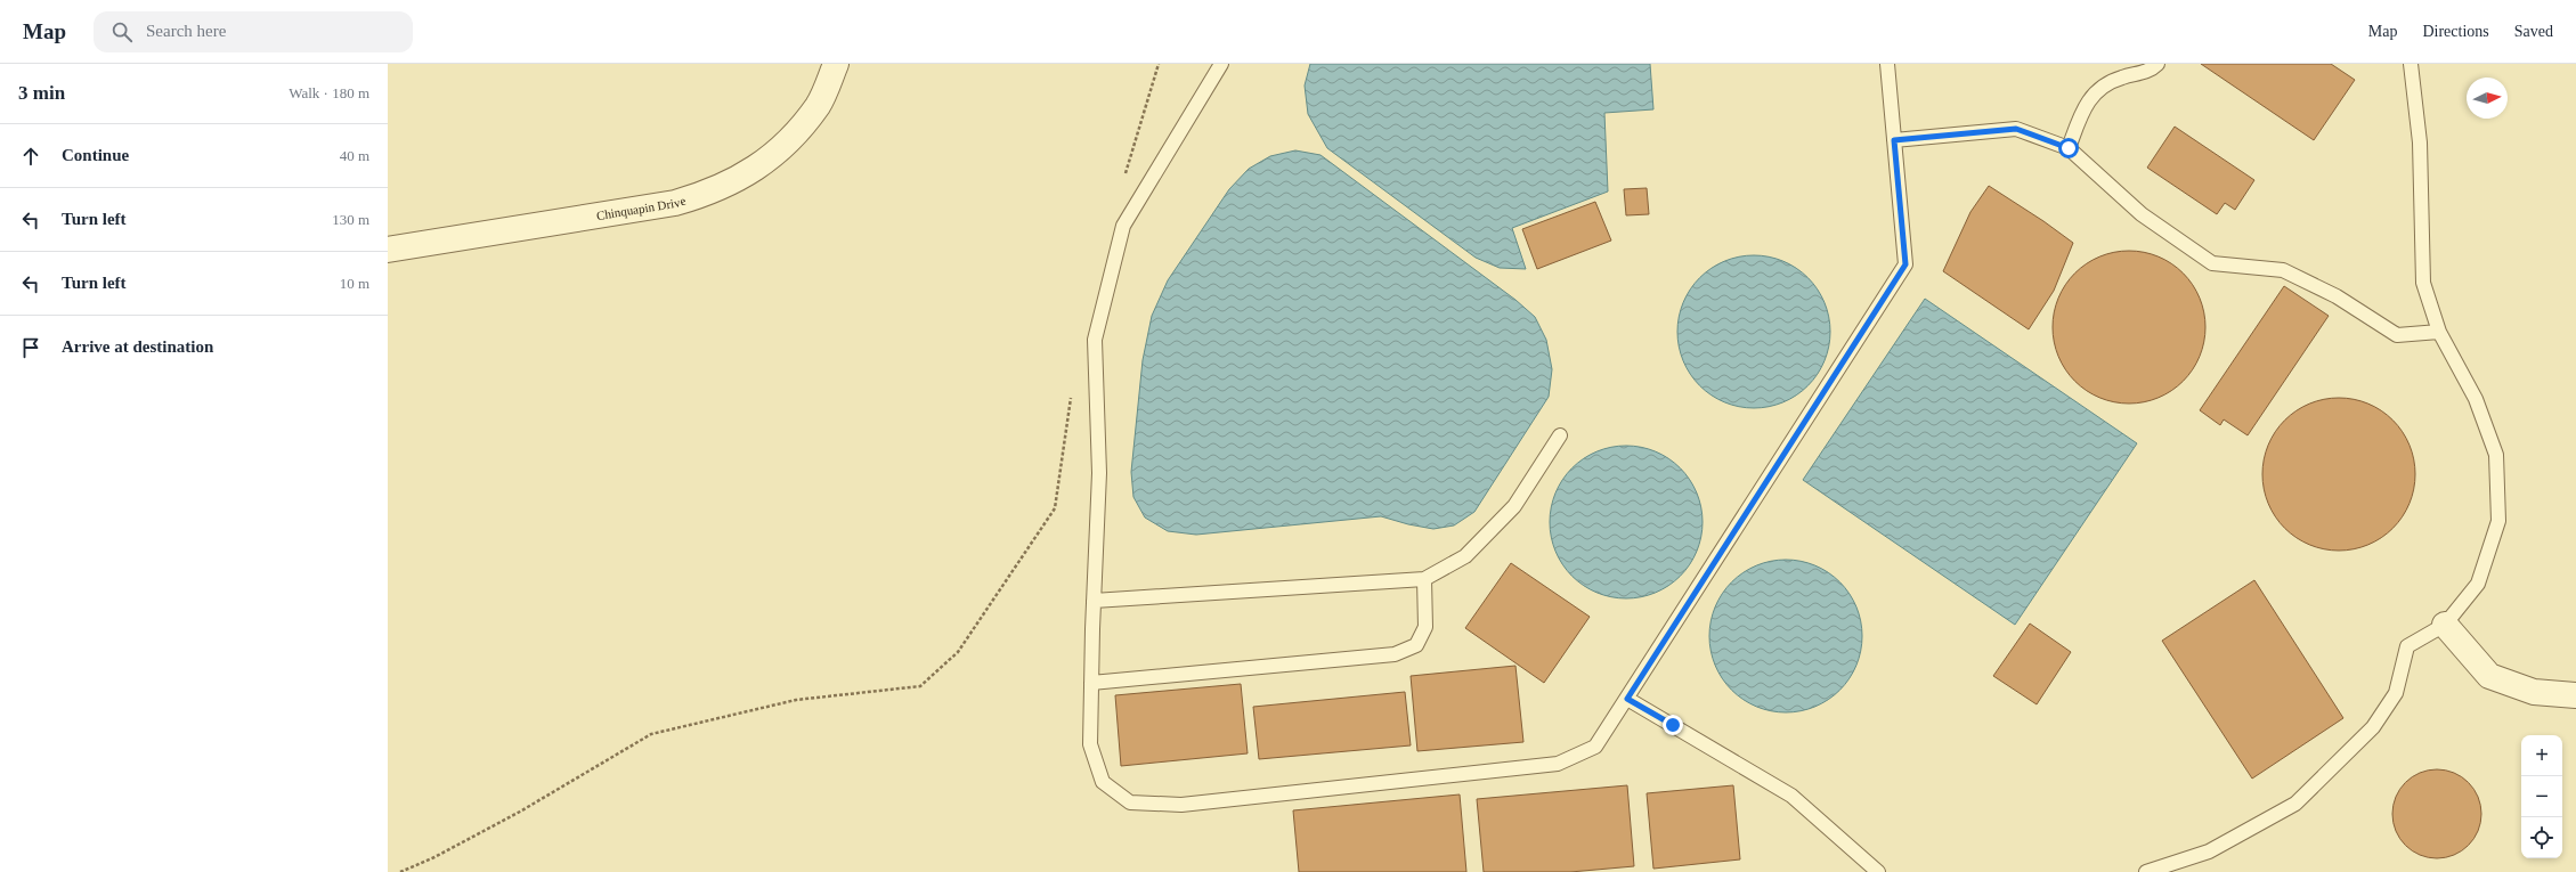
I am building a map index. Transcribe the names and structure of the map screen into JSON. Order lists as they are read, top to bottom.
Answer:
{
  "streets": {
    "street": ["Chinquapin Drive"]
  },
  "north": "right",
  "page": {
    "header": "Map",
    "search": "Search here",
    "nav": ["Map", "Directions", "Saved"],
    "heading": ["3 min", "Walk · 180 m"],
    "list": [
      ["Continue", "40 m"],
      ["Turn left", "130 m"],
      ["Turn left", "10 m"],
      "Arrive at destination"
    ],
    "map_buttons": ["+", "−"]
  }
}
